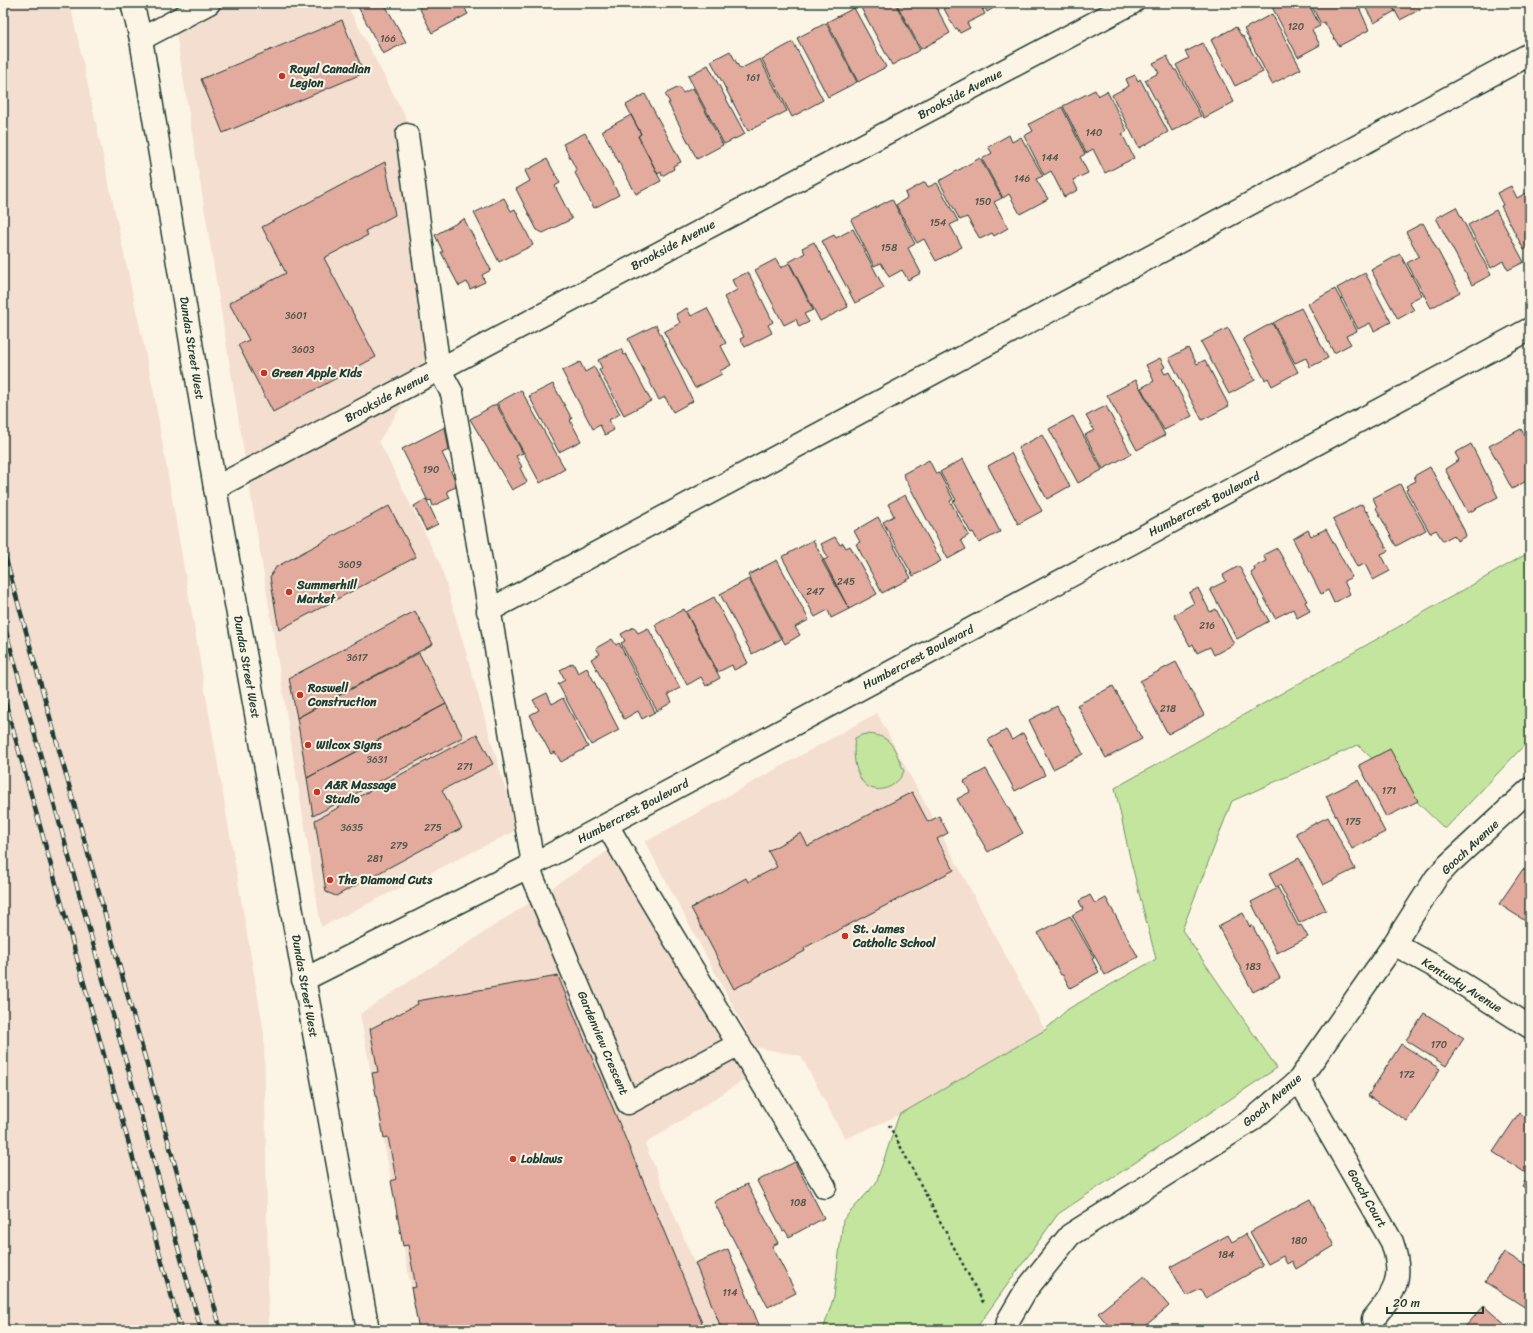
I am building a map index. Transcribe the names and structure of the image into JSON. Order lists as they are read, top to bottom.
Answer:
{
  "streets": {
    "street": [
      "Brookside Avenue",
      "Dundas Street West",
      "Humbercrest Boulevard",
      "Gooch Avenue",
      "Kentucky Avenue",
      "Gardenview Crescent",
      "Gooch Court"
    ]
  },
  "crossings": [
    ["Brookside Avenue", "Dundas Street West"],
    ["Dundas Street West", "Humbercrest Boulevard"],
    ["Humbercrest Boulevard", "Gardenview Crescent"],
    ["Gooch Avenue", "Kentucky Avenue"],
    ["Gooch Avenue", "Gooch Court"]
  ],
  "places": [
    "Royal Canadian Legion",
    "Green Apple Kids",
    "Summerhill Market",
    "Roswell Construction",
    "Wilcox Signs",
    "A&R Massage Studio",
    "The Diamond Cuts",
    "St. James Catholic School",
    "Loblaws"
  ],
  "house_numbers": [
    "120",
    "166",
    "161",
    "140",
    "144",
    "146",
    "150",
    "154",
    "158",
    "3601",
    "3603",
    "190",
    "3609",
    "245",
    "247",
    "216",
    "3617",
    "218",
    "3631",
    "271",
    "171",
    "175",
    "3635",
    "275",
    "279",
    "281",
    "183",
    "170",
    "172",
    "108",
    "180",
    "184",
    "114"
  ],
  "scale_bar": "20 m"
}
